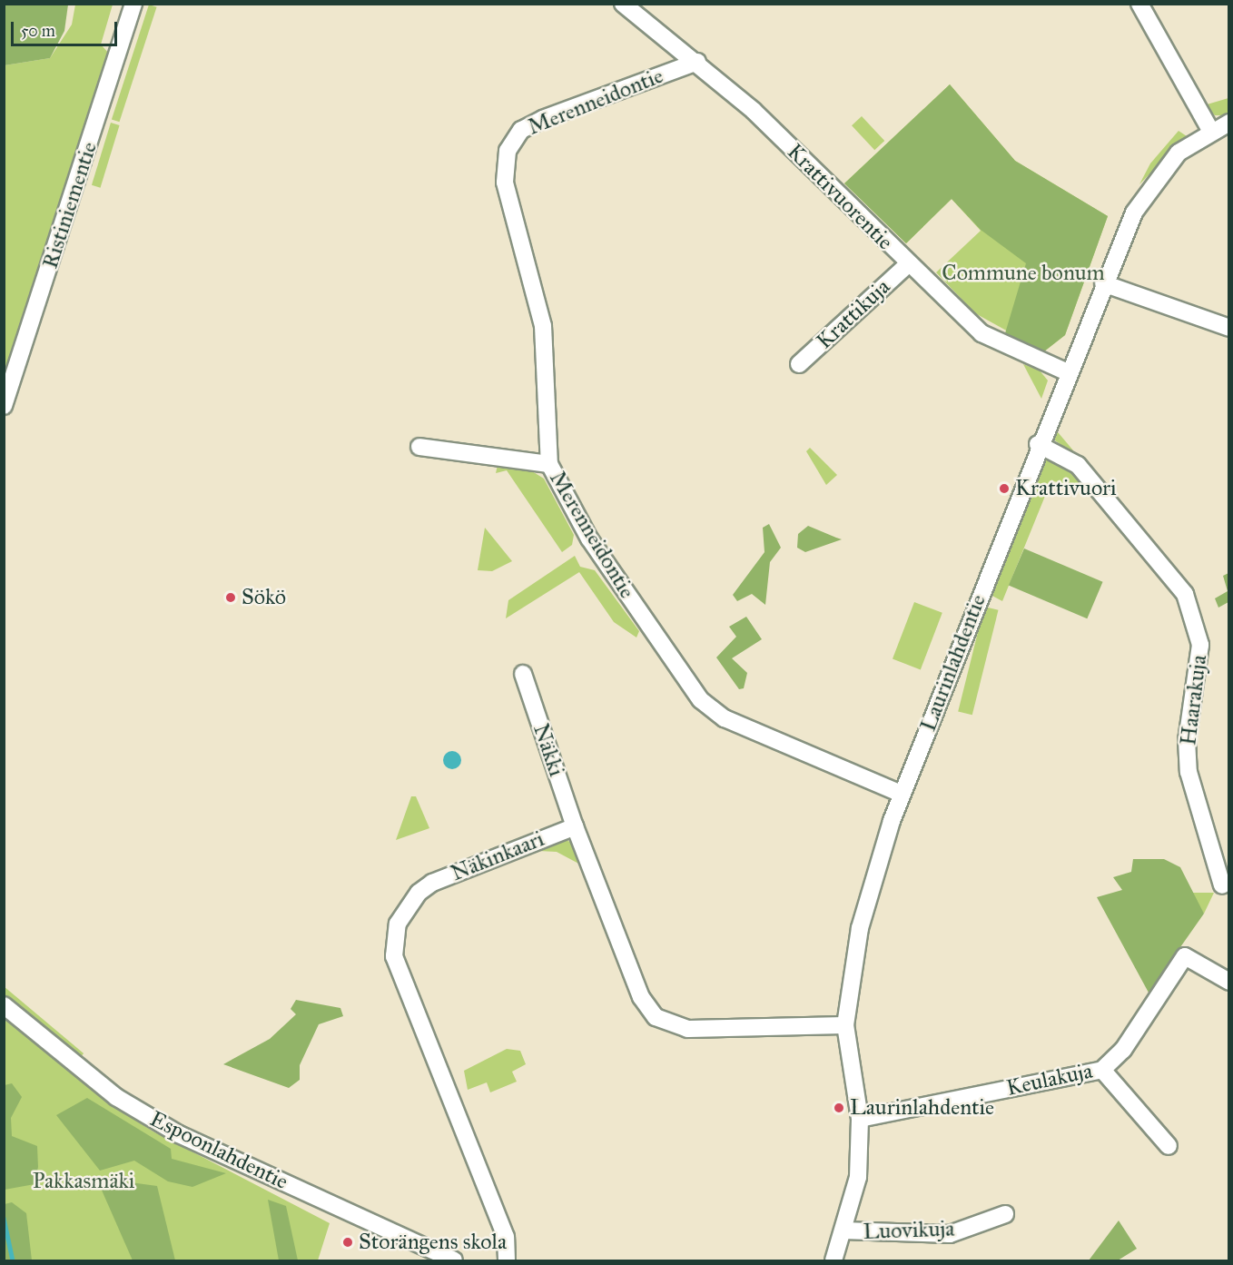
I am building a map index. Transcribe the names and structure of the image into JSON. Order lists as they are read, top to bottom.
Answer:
{
  "streets": {
    "street": [
      "Merenneidontie",
      "Krattivuorentie",
      "Ristiniementie",
      "Krattikuja",
      "Laurinlahdentie",
      "Haarakuja",
      "Näkki",
      "Näkinkaari",
      "Keulakuja",
      "Espoonlahdentie",
      "Luovikuja"
    ]
  },
  "crossings": [
    ["Merenneidontie", "Krattivuorentie"],
    ["Merenneidontie", "Laurinlahdentie"],
    ["Krattivuorentie", "Krattikuja"],
    ["Krattivuorentie", "Laurinlahdentie"],
    ["Laurinlahdentie", "Haarakuja"],
    ["Laurinlahdentie", "Keulakuja"],
    ["Laurinlahdentie", "Luovikuja"],
    ["Näkki", "Näkinkaari"]
  ],
  "parks": ["Commune bonum", "Pakkasmäki"],
  "places": [
    "Krattivuori",
    "Sökö",
    "Laurinlahdentie",
    "Storängens skola"
  ],
  "scale_bar": "50 m"
}
